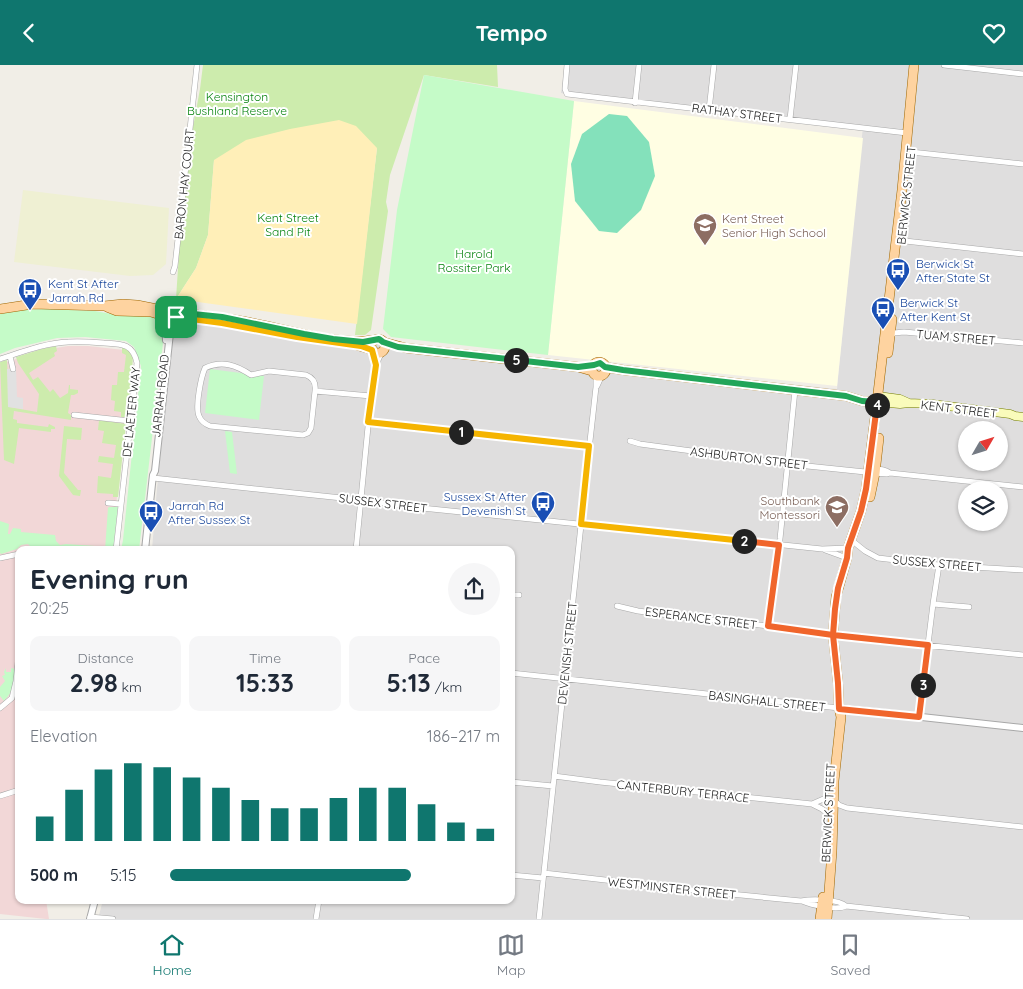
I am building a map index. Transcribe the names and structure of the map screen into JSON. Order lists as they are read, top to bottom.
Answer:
{
  "streets": {
    "main road": ["BERWICK STREET", "KENT STREET"],
    "street": [
      "RATHAY STREET",
      "BARON HAY COURT",
      "TUAM STREET",
      "JARRAH ROAD",
      "DE LAETER WAY",
      "ASHBURTON STREET",
      "SUSSEX STREET",
      "ESPERANCE STREET",
      "DEVENISH STREET",
      "BASINGHALL STREET",
      "CANTERBURY TERRACE",
      "WESTMINSTER STREET"
    ]
  },
  "crossings": [
    ["RATHAY STREET", "BERWICK STREET"],
    ["BERWICK STREET", "TUAM STREET"],
    ["BERWICK STREET", "KENT STREET"],
    ["BERWICK STREET", "ASHBURTON STREET"],
    ["BERWICK STREET", "SUSSEX STREET"],
    ["BERWICK STREET", "ESPERANCE STREET"],
    ["BERWICK STREET", "BASINGHALL STREET"],
    ["BERWICK STREET", "CANTERBURY TERRACE"],
    ["BERWICK STREET", "WESTMINSTER STREET"],
    ["JARRAH ROAD", "KENT STREET"],
    ["JARRAH ROAD", "SUSSEX STREET"],
    ["KENT STREET", "DEVENISH STREET"],
    ["SUSSEX STREET", "DEVENISH STREET"],
    ["DEVENISH STREET", "BASINGHALL STREET"],
    ["DEVENISH STREET", "CANTERBURY TERRACE"],
    ["DEVENISH STREET", "WESTMINSTER STREET"]
  ],
  "parks": ["Kensington Bushland Reserve", "Kent Street Sand Pit", "Harold Rossiter Park"],
  "places": {
    "school or university": ["Kent Street Senior High School", "Southbank Montessori"],
    "bus stop": [
      "Berwick St After State St",
      "Kent St After Jarrah Rd",
      "Berwick St After Kent St",
      "Sussex St After Devenish St",
      "Jarrah Rd After Sussex St"
    ]
  },
  "north": "top right",
  "page": {
    "header": "Tempo",
    "pins": [
      "5",
      "4",
      "1",
      "2",
      "3"
    ],
    "heading": ["Evening run", "20:25"],
    "stats": [
      ["Distance", "2.98 km"],
      ["Time", "15:33"],
      ["Pace", "5:13 /km"]
    ],
    "chart": ["Elevation", "186–217 m"],
    "list": [
      {
        "name": "500 m",
        "note": "5:15"
      }
    ],
    "tabs": ["Home", "Map", "Saved"]
  }
}
